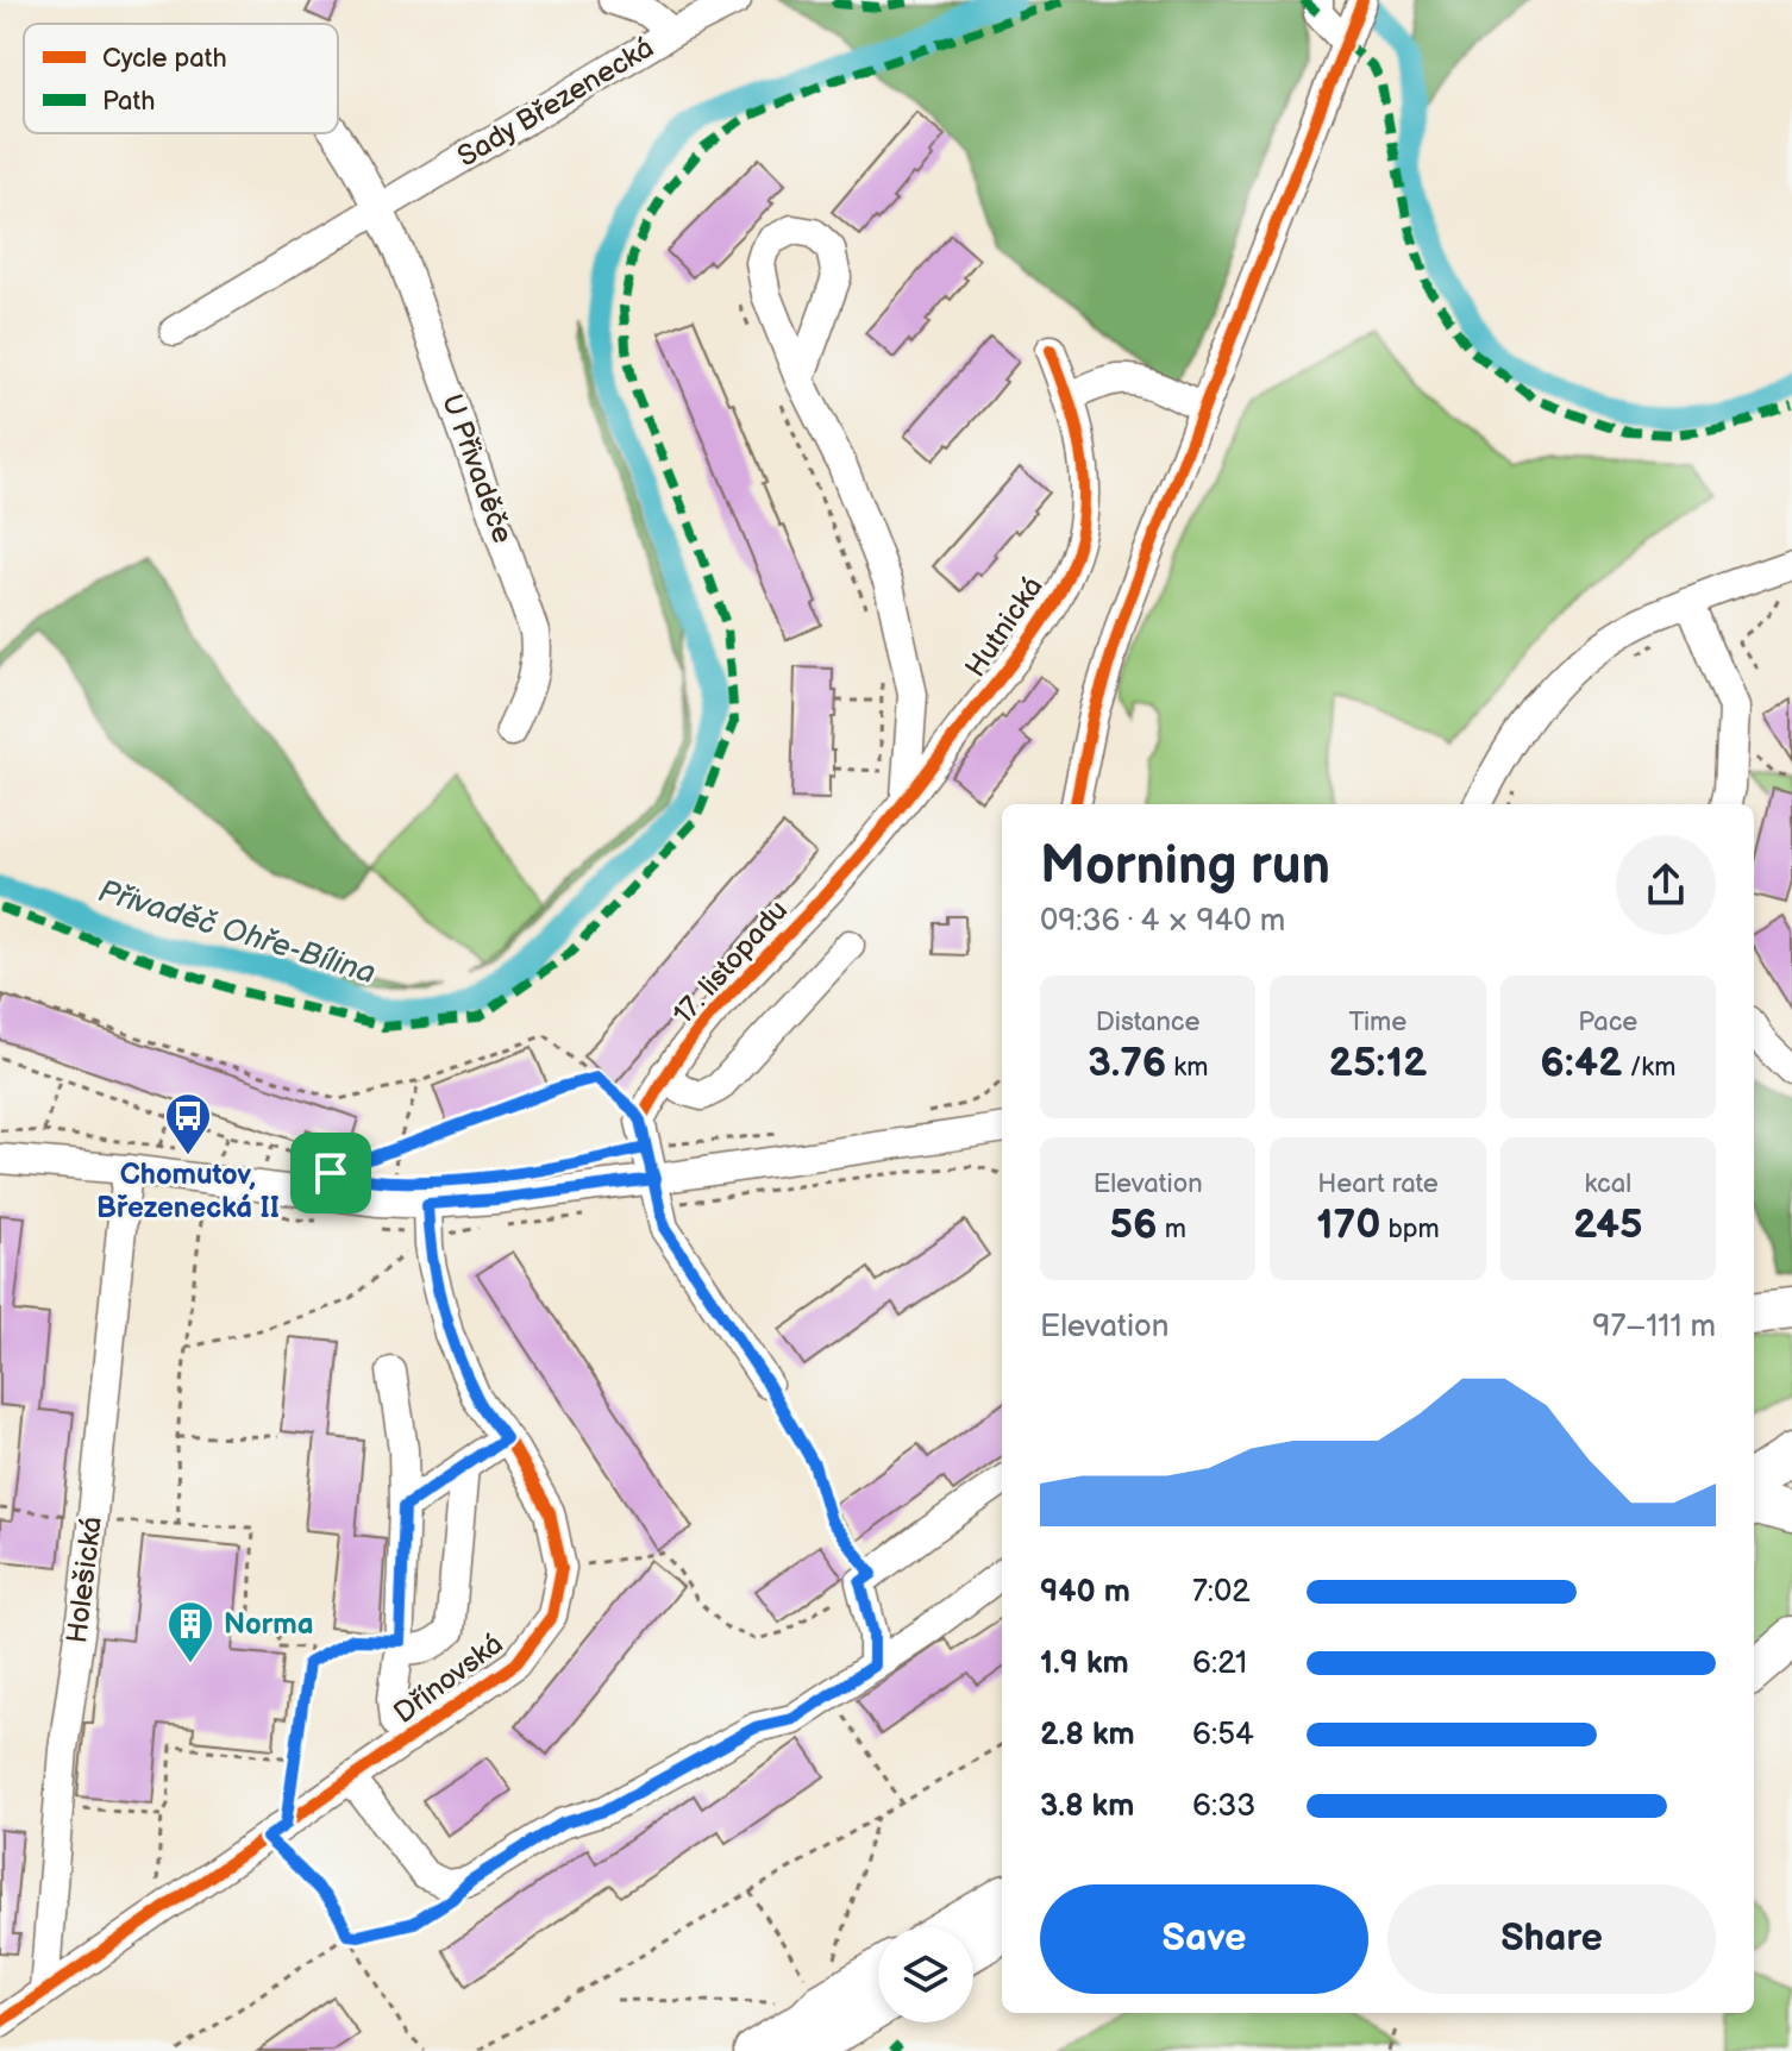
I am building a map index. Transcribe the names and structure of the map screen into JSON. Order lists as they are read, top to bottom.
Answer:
{
  "streets": {
    "street": [
      "Sady Březenecká",
      "U Přivaděče",
      "Hutnická",
      "17. listopadu",
      "Holešická",
      "Dřínovská"
    ]
  },
  "crossings": [
    ["Sady Březenecká", "U Přivaděče"],
    ["Hutnická", "17. listopadu"],
    ["Holešická", "Dřínovská"]
  ],
  "water": ["Přivaděč Ohře-Bílina"],
  "places": {
    "bus stop": ["Chomutov, Březenecká II"],
    "building": ["Norma"]
  },
  "legend": ["Cycle path", "Path"],
  "page": {
    "heading": ["Morning run", "09:36 · 4 × 940 m"],
    "stats": [
      ["Distance", "3.76 km"],
      ["Time", "25:12"],
      ["Pace", "6:42 /km"],
      ["Elevation", "56 m"],
      ["Heart rate", "170 bpm"],
      ["kcal", "245"]
    ],
    "chart": ["Elevation", "97–111 m"],
    "list": [
      {
        "name": "940 m",
        "note": "7:02"
      },
      {
        "name": "1.9 km",
        "note": "6:21"
      },
      {
        "name": "2.8 km",
        "note": "6:54"
      },
      {
        "name": "3.8 km",
        "note": "6:33"
      }
    ],
    "buttons": ["Save", "Share"]
  }
}
